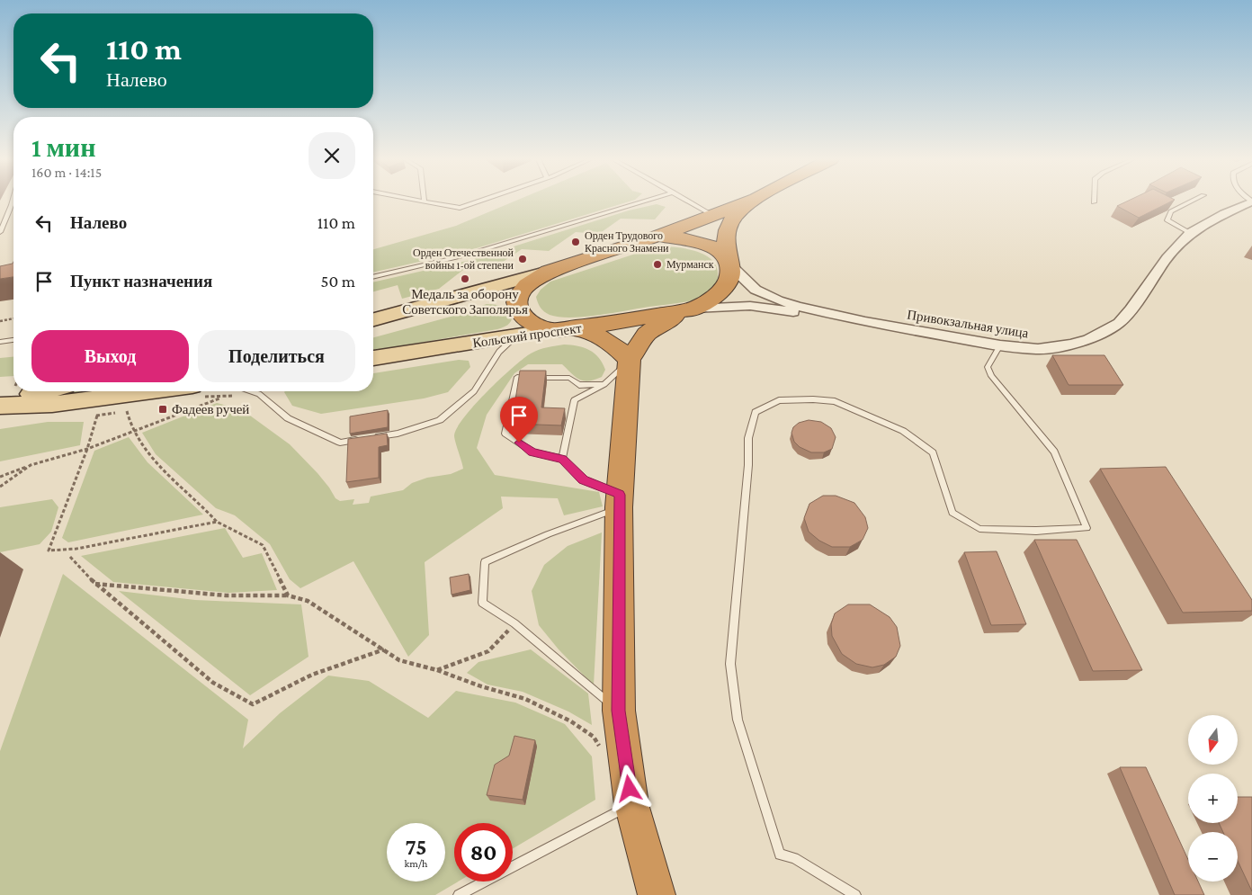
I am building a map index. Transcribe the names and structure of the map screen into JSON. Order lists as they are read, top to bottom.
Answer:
{
  "streets": {
    "highway": ["Кольский проспект"],
    "street": ["Привокзальная улица"]
  },
  "places": {
    "other": [
      "Орден Трудового Красного Знамени",
      "Орден Отечественной войны 1-ой степени",
      "Мурманск",
      "Медаль за оборону Советского Заполярья"
    ],
    "transit": ["Фадеев ручей"]
  },
  "north": "bottom",
  "page": {
    "turn": ["110 m", "Налево"],
    "heading": ["1 мин", "160 m · 14:15"],
    "list": [
      {
        "name": "Налево",
        "value": "110 m"
      },
      {
        "name": "Пункт назначения",
        "value": "50 m"
      }
    ],
    "buttons": ["Выход", "Поделиться"],
    "map_buttons": ["+", "−"],
    "speed": "75 km/h",
    "limit": "80"
  }
}
